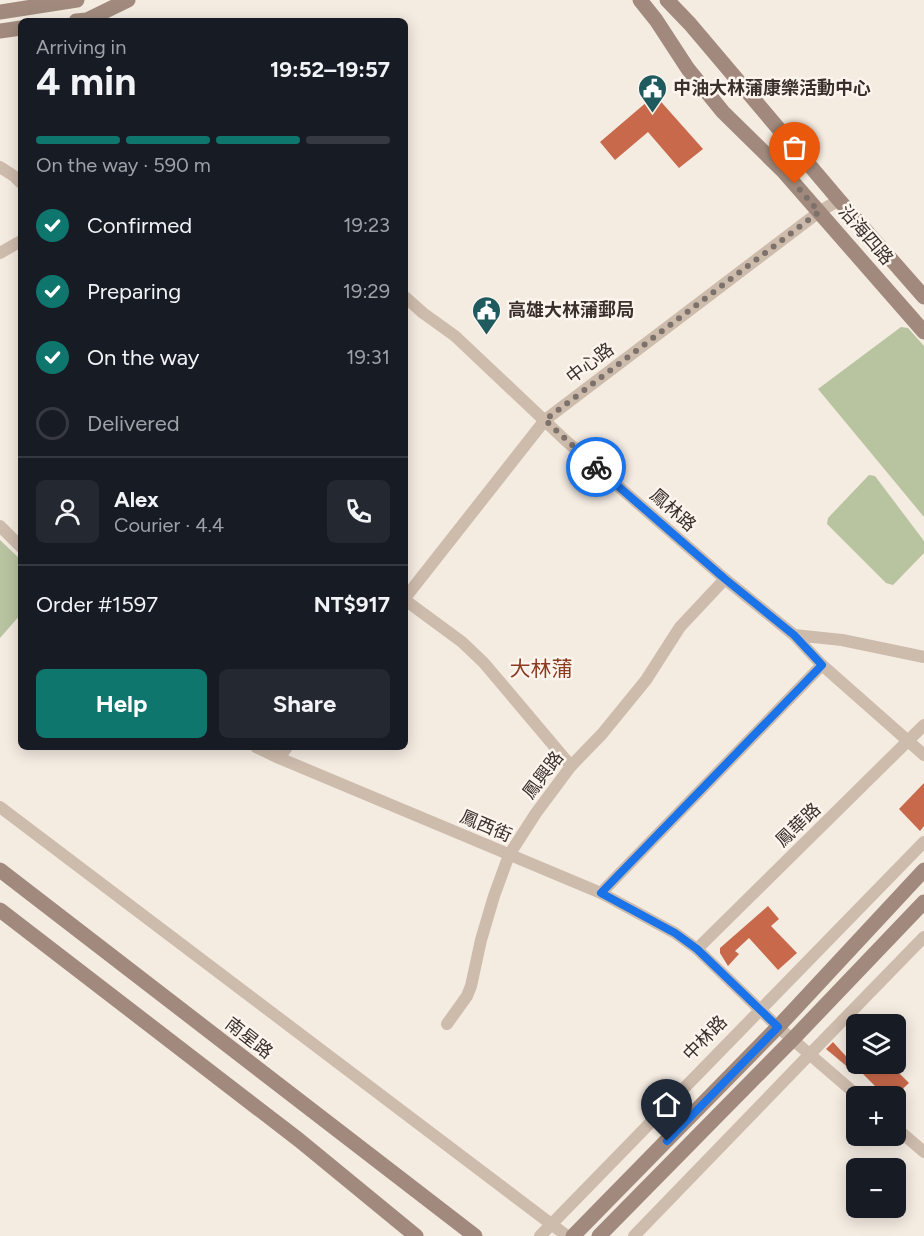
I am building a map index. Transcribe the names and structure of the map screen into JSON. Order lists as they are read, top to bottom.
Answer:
{
  "streets": {
    "street": [
      "沿海四路",
      "中心路",
      "鳳林路",
      "鳳興路",
      "鳳華路",
      "鳳西街",
      "南星路",
      "中林路"
    ]
  },
  "crossings": [
    ["沿海四路", "中心路"],
    ["中心路", "鳳林路"],
    ["鳳林路", "鳳興路"],
    ["鳳林路", "鳳華路"],
    ["鳳興路", "鳳西街"],
    ["鳳華路", "鳳西街"],
    ["鳳西街", "中林路"]
  ],
  "districts": ["大林蒲"],
  "places": {
    "public building": ["中油大林蒲康樂活動中心", "高雄大林蒲郵局"]
  },
  "page": {
    "heading": ["4 min", "Arriving in", "19:52–19:57"],
    "panel": [
      "Alex",
      "Courier · 4.4",
      "Order #1597",
      "NT$917"
    ],
    "bar": "On the way · 590 m",
    "list": [
      ["Confirmed", "19:23"],
      ["Preparing", "19:29"],
      ["On the way", "19:31"],
      "Delivered"
    ],
    "buttons": ["Help", "Share"],
    "map_buttons": ["+", "−"]
  }
}
